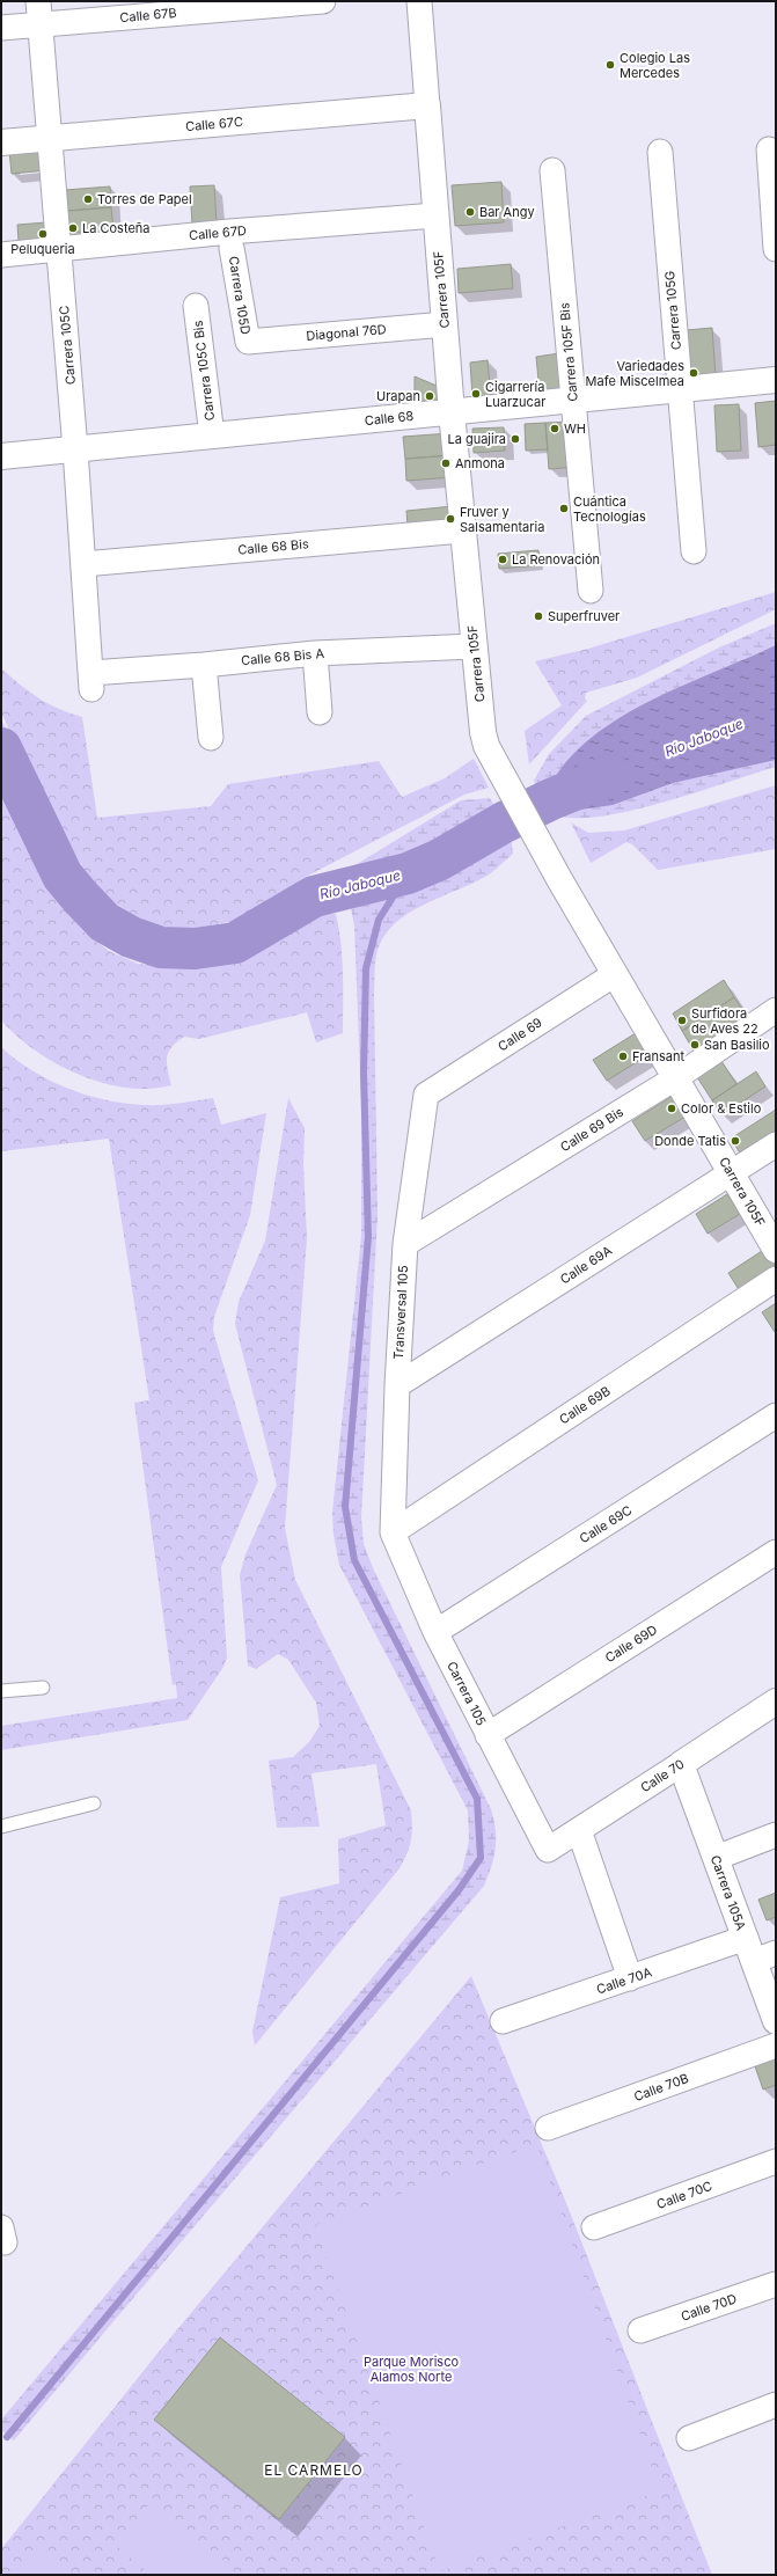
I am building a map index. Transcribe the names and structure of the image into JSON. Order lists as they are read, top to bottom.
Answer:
{
  "streets": {
    "street": [
      "Calle 67B",
      "Calle 67C",
      "Calle 67D",
      "Carrera 105F",
      "Carrera 105D",
      "Carrera 105G",
      "Diagonal 76D",
      "Carrera 105C",
      "Carrera 105F Bis",
      "Carrera 105C Bis",
      "Calle 68",
      "Calle 68 Bis",
      "Calle 68 Bis A",
      "Calle 69",
      "Calle 69 Bis",
      "Calle 69A",
      "Transversal 105",
      "Calle 69B",
      "Calle 69C",
      "Calle 69D",
      "Carrera 105",
      "Calle 70",
      "Carrera 105A",
      "Calle 70A",
      "Calle 70B",
      "Calle 70C",
      "Calle 70D"
    ]
  },
  "crossings": [
    ["Calle 67B", "Carrera 105C"],
    ["Calle 67C", "Carrera 105F"],
    ["Calle 67C", "Carrera 105C"],
    ["Calle 67D", "Carrera 105F"],
    ["Calle 67D", "Carrera 105C"],
    ["Carrera 105F", "Diagonal 76D"],
    ["Carrera 105F", "Calle 68"],
    ["Carrera 105F", "Calle 68 Bis"],
    ["Carrera 105F", "Calle 68 Bis A"],
    ["Carrera 105F", "Calle 69"],
    ["Carrera 105F", "Calle 69 Bis"],
    ["Carrera 105F", "Calle 69A"],
    ["Carrera 105D", "Diagonal 76D"],
    ["Carrera 105G", "Calle 68"],
    ["Carrera 105C", "Calle 68"],
    ["Carrera 105C", "Calle 68 Bis"],
    ["Carrera 105C", "Calle 68 Bis A"],
    ["Carrera 105F Bis", "Calle 68"],
    ["Carrera 105C Bis", "Calle 68"],
    ["Calle 69", "Transversal 105"],
    ["Calle 69 Bis", "Transversal 105"],
    ["Calle 69A", "Transversal 105"],
    ["Transversal 105", "Calle 69B"],
    ["Transversal 105", "Carrera 105"],
    ["Calle 69B", "Carrera 105"],
    ["Calle 69C", "Carrera 105"],
    ["Calle 69D", "Carrera 105"],
    ["Carrera 105", "Calle 70"],
    ["Calle 70", "Carrera 105A"],
    ["Carrera 105A", "Calle 70A"]
  ],
  "districts": ["EL CARMELO"],
  "water": ["Río Jaboque"],
  "parks": ["Parque Morisco Alamos Norte"],
  "places": [
    "Colegio Las Mercedes",
    "Torres de Papel",
    "Bar Angy",
    "La Costeña",
    "Peluqueria",
    "Variedades Mafe Miscelmea",
    "Cigarrería Luarzucar",
    "Urapan",
    "WH",
    "La guajira",
    "Anmona",
    "Cuántica Tecnologías",
    "Fruver y Salsamentaria",
    "La Renovación",
    "Superfruver",
    "Surfidora de Aves 22",
    "San Basilio",
    "Fransant",
    "Color & Estilo",
    "Donde Tatis"
  ]
}
